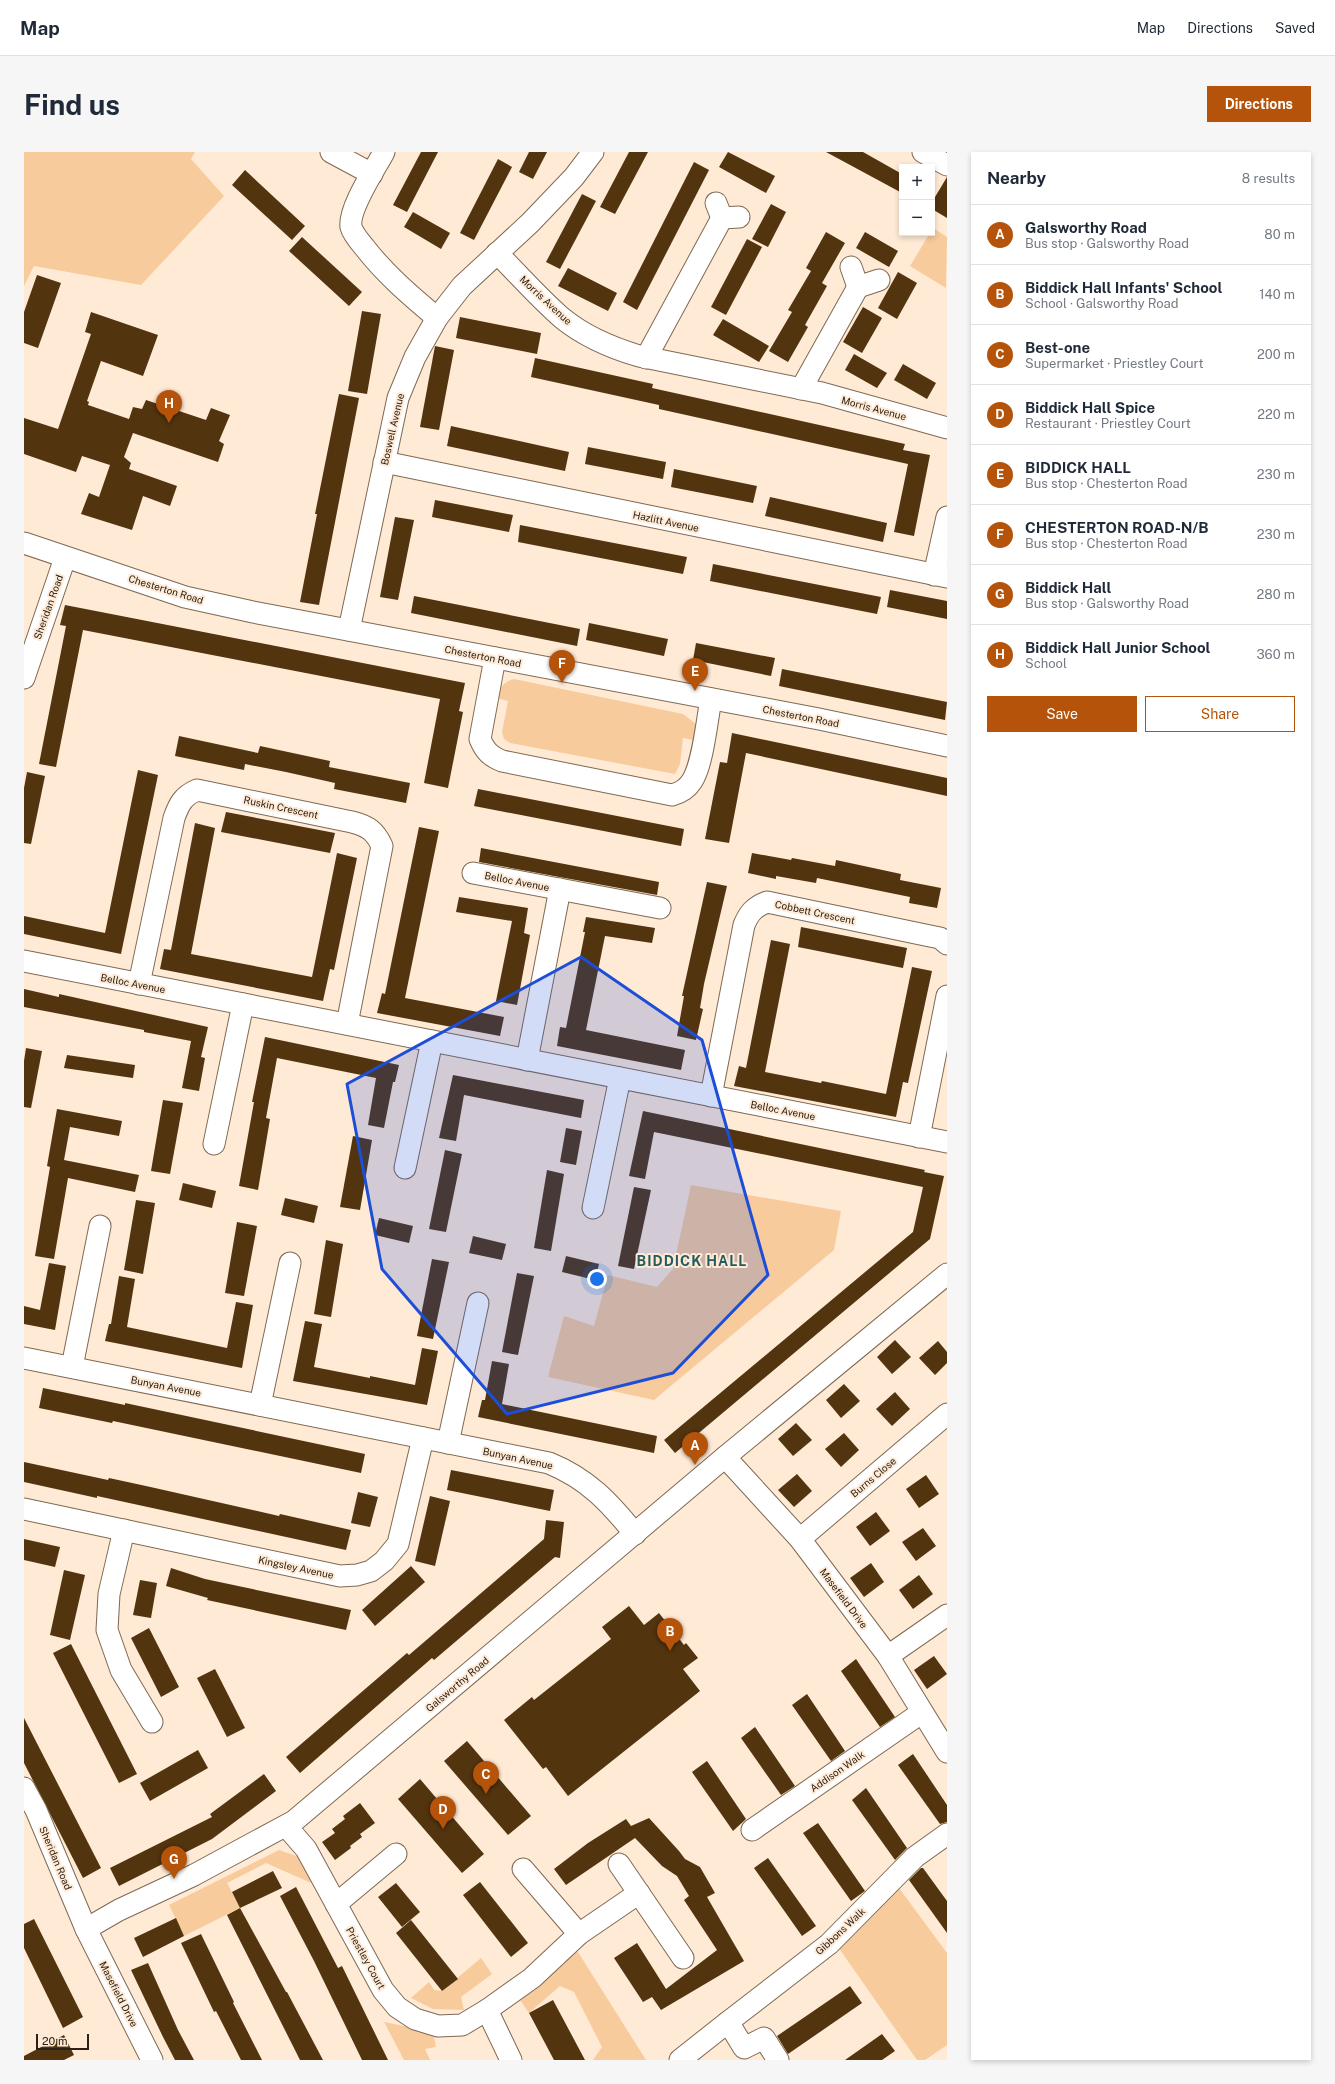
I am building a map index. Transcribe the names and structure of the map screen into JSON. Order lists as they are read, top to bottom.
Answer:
{
  "streets": {
    "street": [
      "Morris Avenue",
      "Boswell Avenue",
      "Hazlitt Avenue",
      "Chesterton Road",
      "Sheridan Road",
      "Ruskin Crescent",
      "Belloc Avenue",
      "Cobbett Crescent",
      "Bunyan Avenue",
      "Burns Close",
      "Kingsley Avenue",
      "Masefield Drive",
      "Galsworthy Road",
      "Addison Walk",
      "Gibbons Walk",
      "Priestley Court"
    ]
  },
  "crossings": [
    ["Morris Avenue", "Boswell Avenue"],
    ["Boswell Avenue", "Hazlitt Avenue"],
    ["Boswell Avenue", "Chesterton Road"],
    ["Chesterton Road", "Sheridan Road"],
    ["Sheridan Road", "Masefield Drive"],
    ["Sheridan Road", "Galsworthy Road"],
    ["Ruskin Crescent", "Belloc Avenue"],
    ["Belloc Avenue", "Cobbett Crescent"],
    ["Bunyan Avenue", "Kingsley Avenue"],
    ["Bunyan Avenue", "Galsworthy Road"],
    ["Burns Close", "Masefield Drive"],
    ["Masefield Drive", "Galsworthy Road"],
    ["Masefield Drive", "Addison Walk"],
    ["Galsworthy Road", "Priestley Court"]
  ],
  "districts": ["BIDDICK HALL"],
  "scale_bar": "20 m",
  "page": {
    "header": "Map",
    "nav": ["Map", "Directions", "Saved"],
    "buttons": [
      "Directions",
      ["Save", "Share"]
    ],
    "title": "Find us",
    "heading": ["Nearby", "8 results"],
    "map_buttons": ["+", "−"],
    "list": [
      {
        "mark": "A",
        "name": "Galsworthy Road",
        "note": "Bus stop · Galsworthy Road",
        "value": "80 m"
      },
      {
        "mark": "B",
        "name": "Biddick Hall Infants' School",
        "note": "School · Galsworthy Road",
        "value": "140 m"
      },
      {
        "mark": "C",
        "name": "Best-one",
        "note": "Supermarket · Priestley Court",
        "value": "200 m"
      },
      {
        "mark": "D",
        "name": "Biddick Hall Spice",
        "note": "Restaurant · Priestley Court",
        "value": "220 m"
      },
      {
        "mark": "E",
        "name": "BIDDICK HALL",
        "note": "Bus stop · Chesterton Road",
        "value": "230 m"
      },
      {
        "mark": "F",
        "name": "CHESTERTON ROAD-N/B",
        "note": "Bus stop · Chesterton Road",
        "value": "230 m"
      },
      {
        "mark": "G",
        "name": "Biddick Hall",
        "note": "Bus stop · Galsworthy Road",
        "value": "280 m"
      },
      {
        "mark": "H",
        "name": "Biddick Hall Junior School",
        "note": "School",
        "value": "360 m"
      }
    ],
    "pins": [
      "H",
      "F",
      "E",
      "A",
      "B",
      "C",
      "D",
      "G"
    ],
    "scale": "20 m"
  }
}
